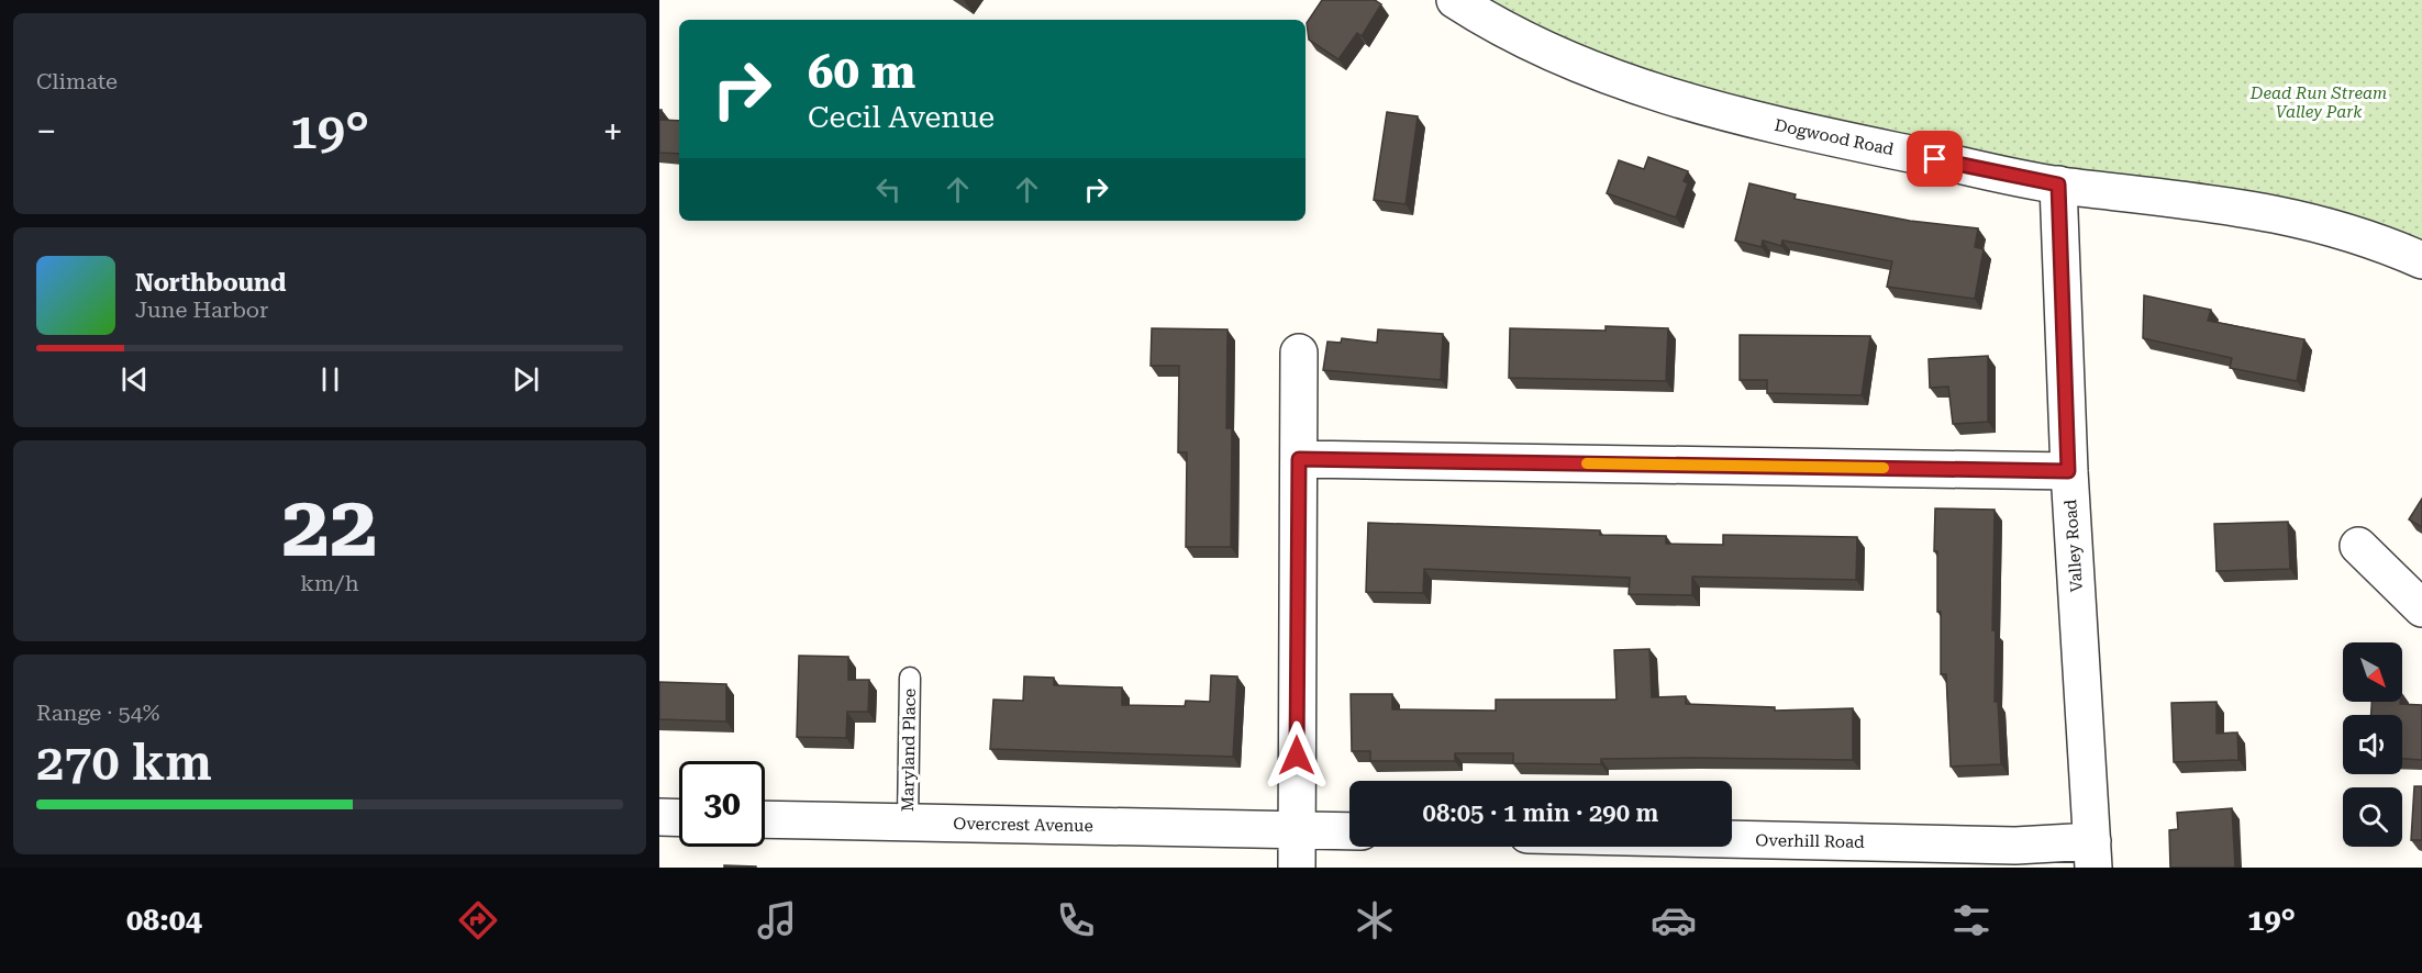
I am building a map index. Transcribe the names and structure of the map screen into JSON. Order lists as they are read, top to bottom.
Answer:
{
  "streets": {
    "street": [
      "Dogwood Road",
      "Valley Road",
      "Overcrest Avenue",
      "Overhill Road"
    ],
    "lane": ["Maryland Place"]
  },
  "crossings": [
    ["Dogwood Road", "Valley Road"],
    ["Valley Road", "Overhill Road"],
    ["Maryland Place", "Overcrest Avenue"]
  ],
  "parks": ["Dead Run Stream Valley Park"],
  "north": "bottom right",
  "page": {
    "tile": [
      "Climate",
      ["22", "km/h"],
      ["Range · 54%", "270 km"]
    ],
    "turn": ["60 m", "Cecil Avenue"],
    "heat": ["−", "19°", "+"],
    "song": ["Northbound", "June Harbor"],
    "limit": "30",
    "trip": "08:05 · 1 min · 290 m",
    "tabs": ["08:04", "19°"]
  }
}
